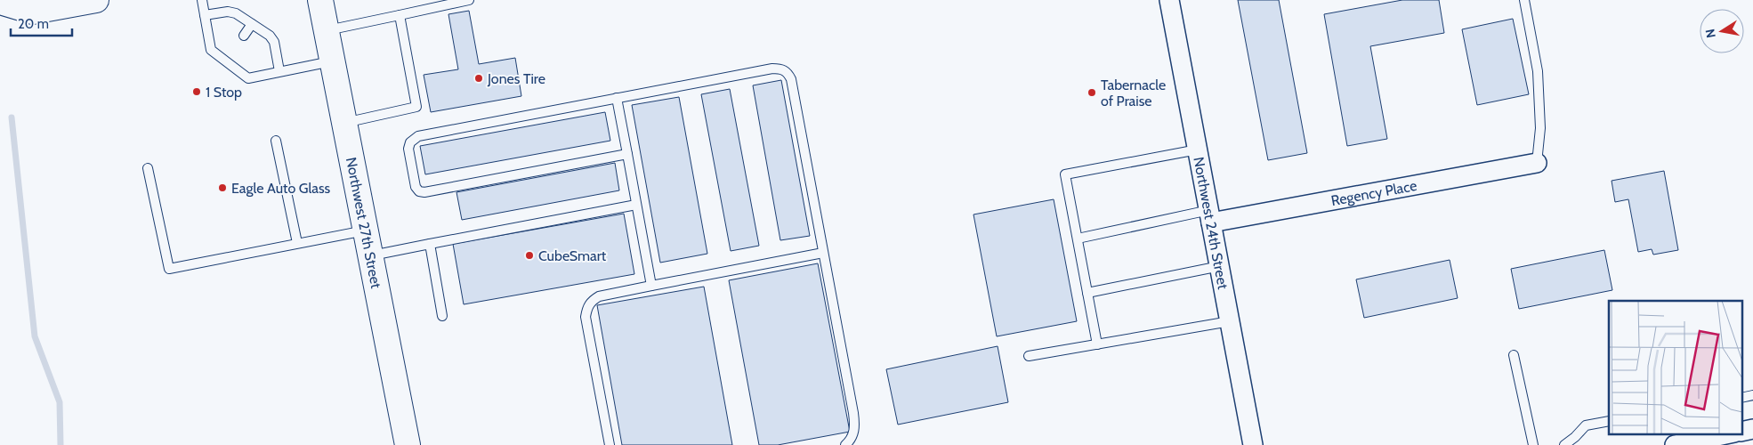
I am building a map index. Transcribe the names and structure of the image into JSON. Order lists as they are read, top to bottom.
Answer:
{
  "streets": {
    "main road": ["Northwest 27th Street"],
    "street": ["Regency Place", "Northwest 24th Street"]
  },
  "crossings": [
    ["Regency Place", "Northwest 24th Street"]
  ],
  "places": [
    "Jones Tire",
    "1 Stop",
    "Tabernacle of Praise",
    "Eagle Auto Glass",
    "CubeSmart"
  ],
  "scale_bar": "20 m",
  "north": "left"
}
